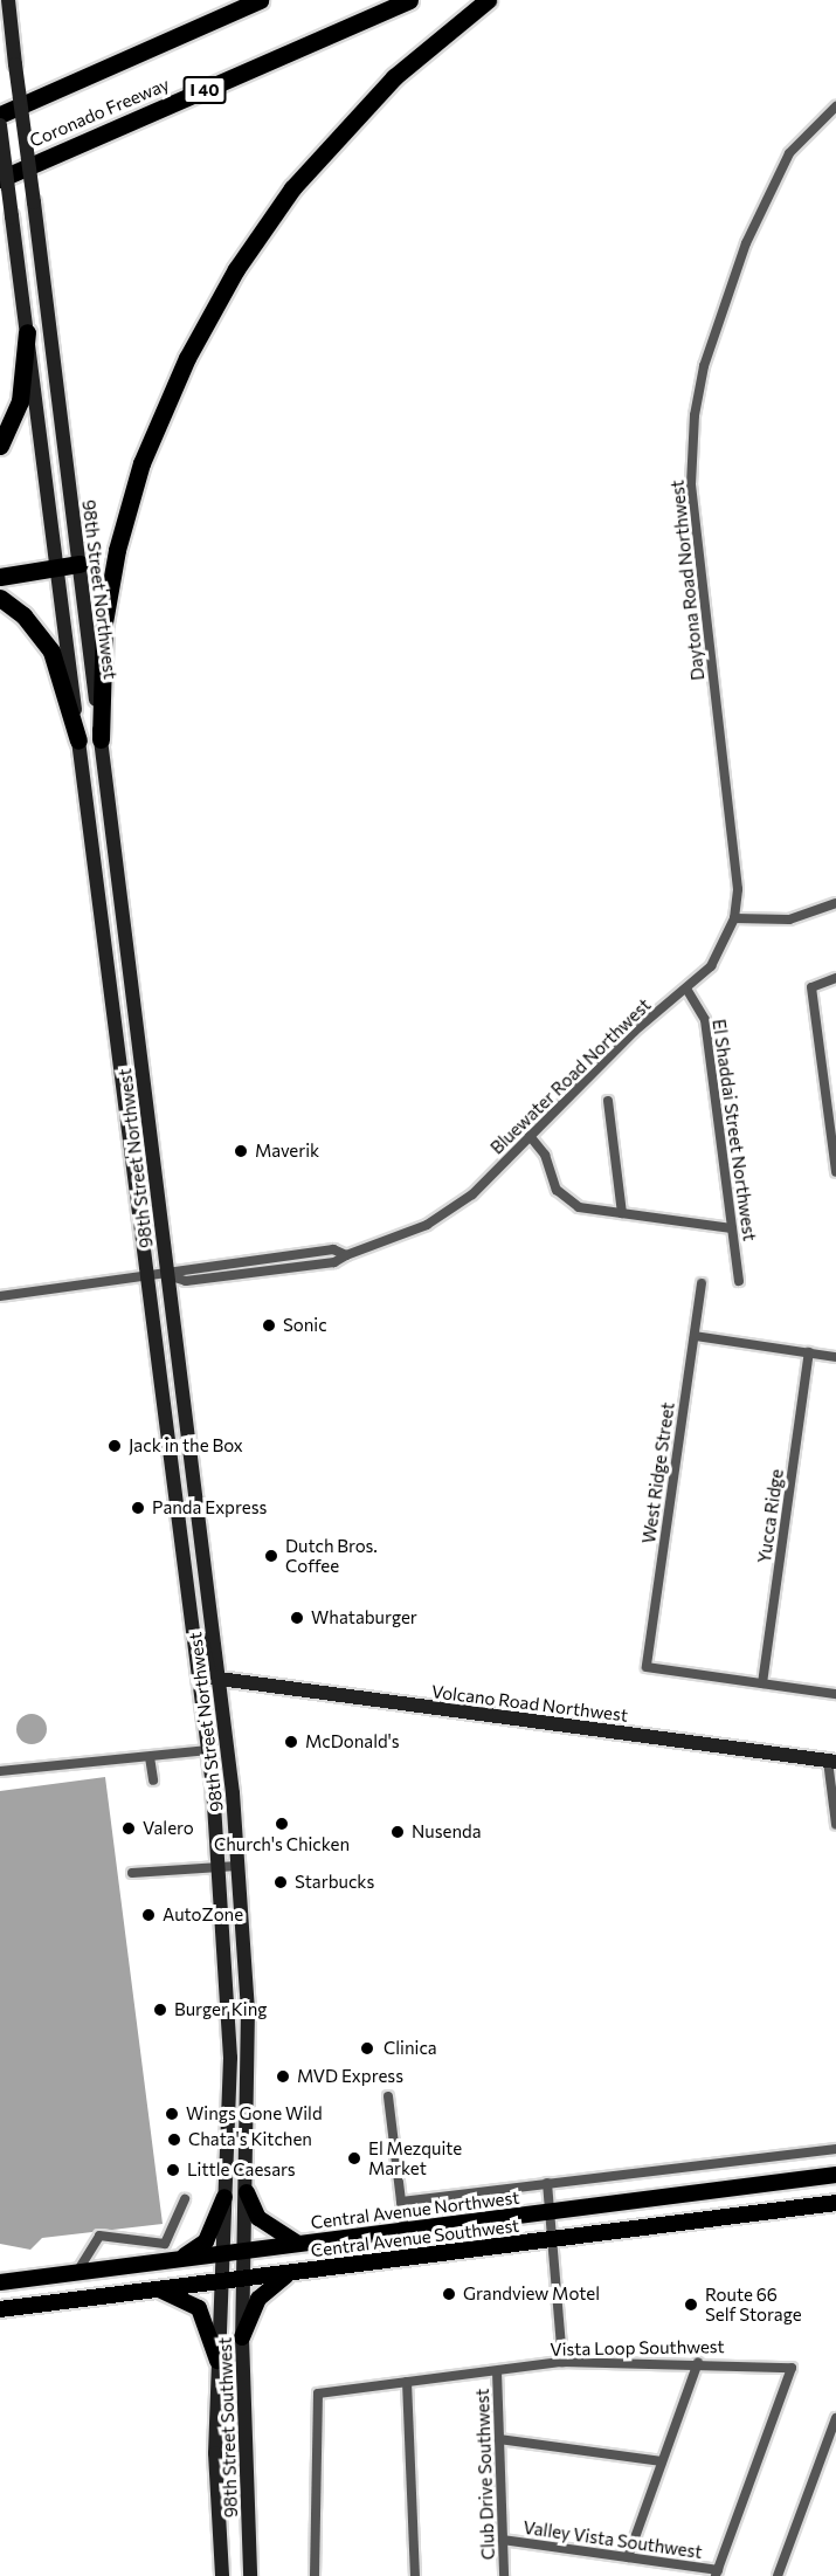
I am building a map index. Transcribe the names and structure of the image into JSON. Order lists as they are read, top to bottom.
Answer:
{
  "streets": {
    "highway": ["I 40", "Coronado Freeway"],
    "main road": [
      "98th Street Northwest",
      "Volcano Road Northwest",
      "Central Avenue Northwest",
      "Central Avenue Southwest",
      "98th Street Southwest"
    ],
    "street": [
      "Daytona Road Northwest",
      "Bluewater Road Northwest",
      "El Shaddai Street Northwest",
      "West Ridge Street",
      "Yucca Ridge",
      "Vista Loop Southwest",
      "Club Drive Southwest",
      "Valley Vista Southwest"
    ]
  },
  "crossings": [
    ["Daytona Road Northwest", "Bluewater Road Northwest"],
    ["98th Street Northwest", "Bluewater Road Northwest"],
    ["98th Street Northwest", "Volcano Road Northwest"],
    ["98th Street Northwest", "Central Avenue Northwest"],
    ["98th Street Northwest", "98th Street Southwest"],
    ["Bluewater Road Northwest", "El Shaddai Street Northwest"],
    ["West Ridge Street", "Yucca Ridge"],
    ["Central Avenue Northwest", "98th Street Southwest"],
    ["Central Avenue Southwest", "98th Street Southwest"],
    ["Vista Loop Southwest", "Club Drive Southwest"],
    ["Vista Loop Southwest", "Valley Vista Southwest"],
    ["Club Drive Southwest", "Valley Vista Southwest"]
  ],
  "places": [
    "Maverik",
    "Sonic",
    "Jack in the Box",
    "Panda Express",
    "Dutch Bros. Coffee",
    "Whataburger",
    "McDonald's",
    "Church's Chicken",
    "Valero",
    "Nusenda",
    "Starbucks",
    "AutoZone",
    "Burger King",
    "Clinica",
    "MVD Express",
    "Wings Gone Wild",
    "Chata's Kitchen",
    "El Mezquite Market",
    "Little Caesars",
    "Grandview Motel",
    "Route 66 Self Storage"
  ]
}
